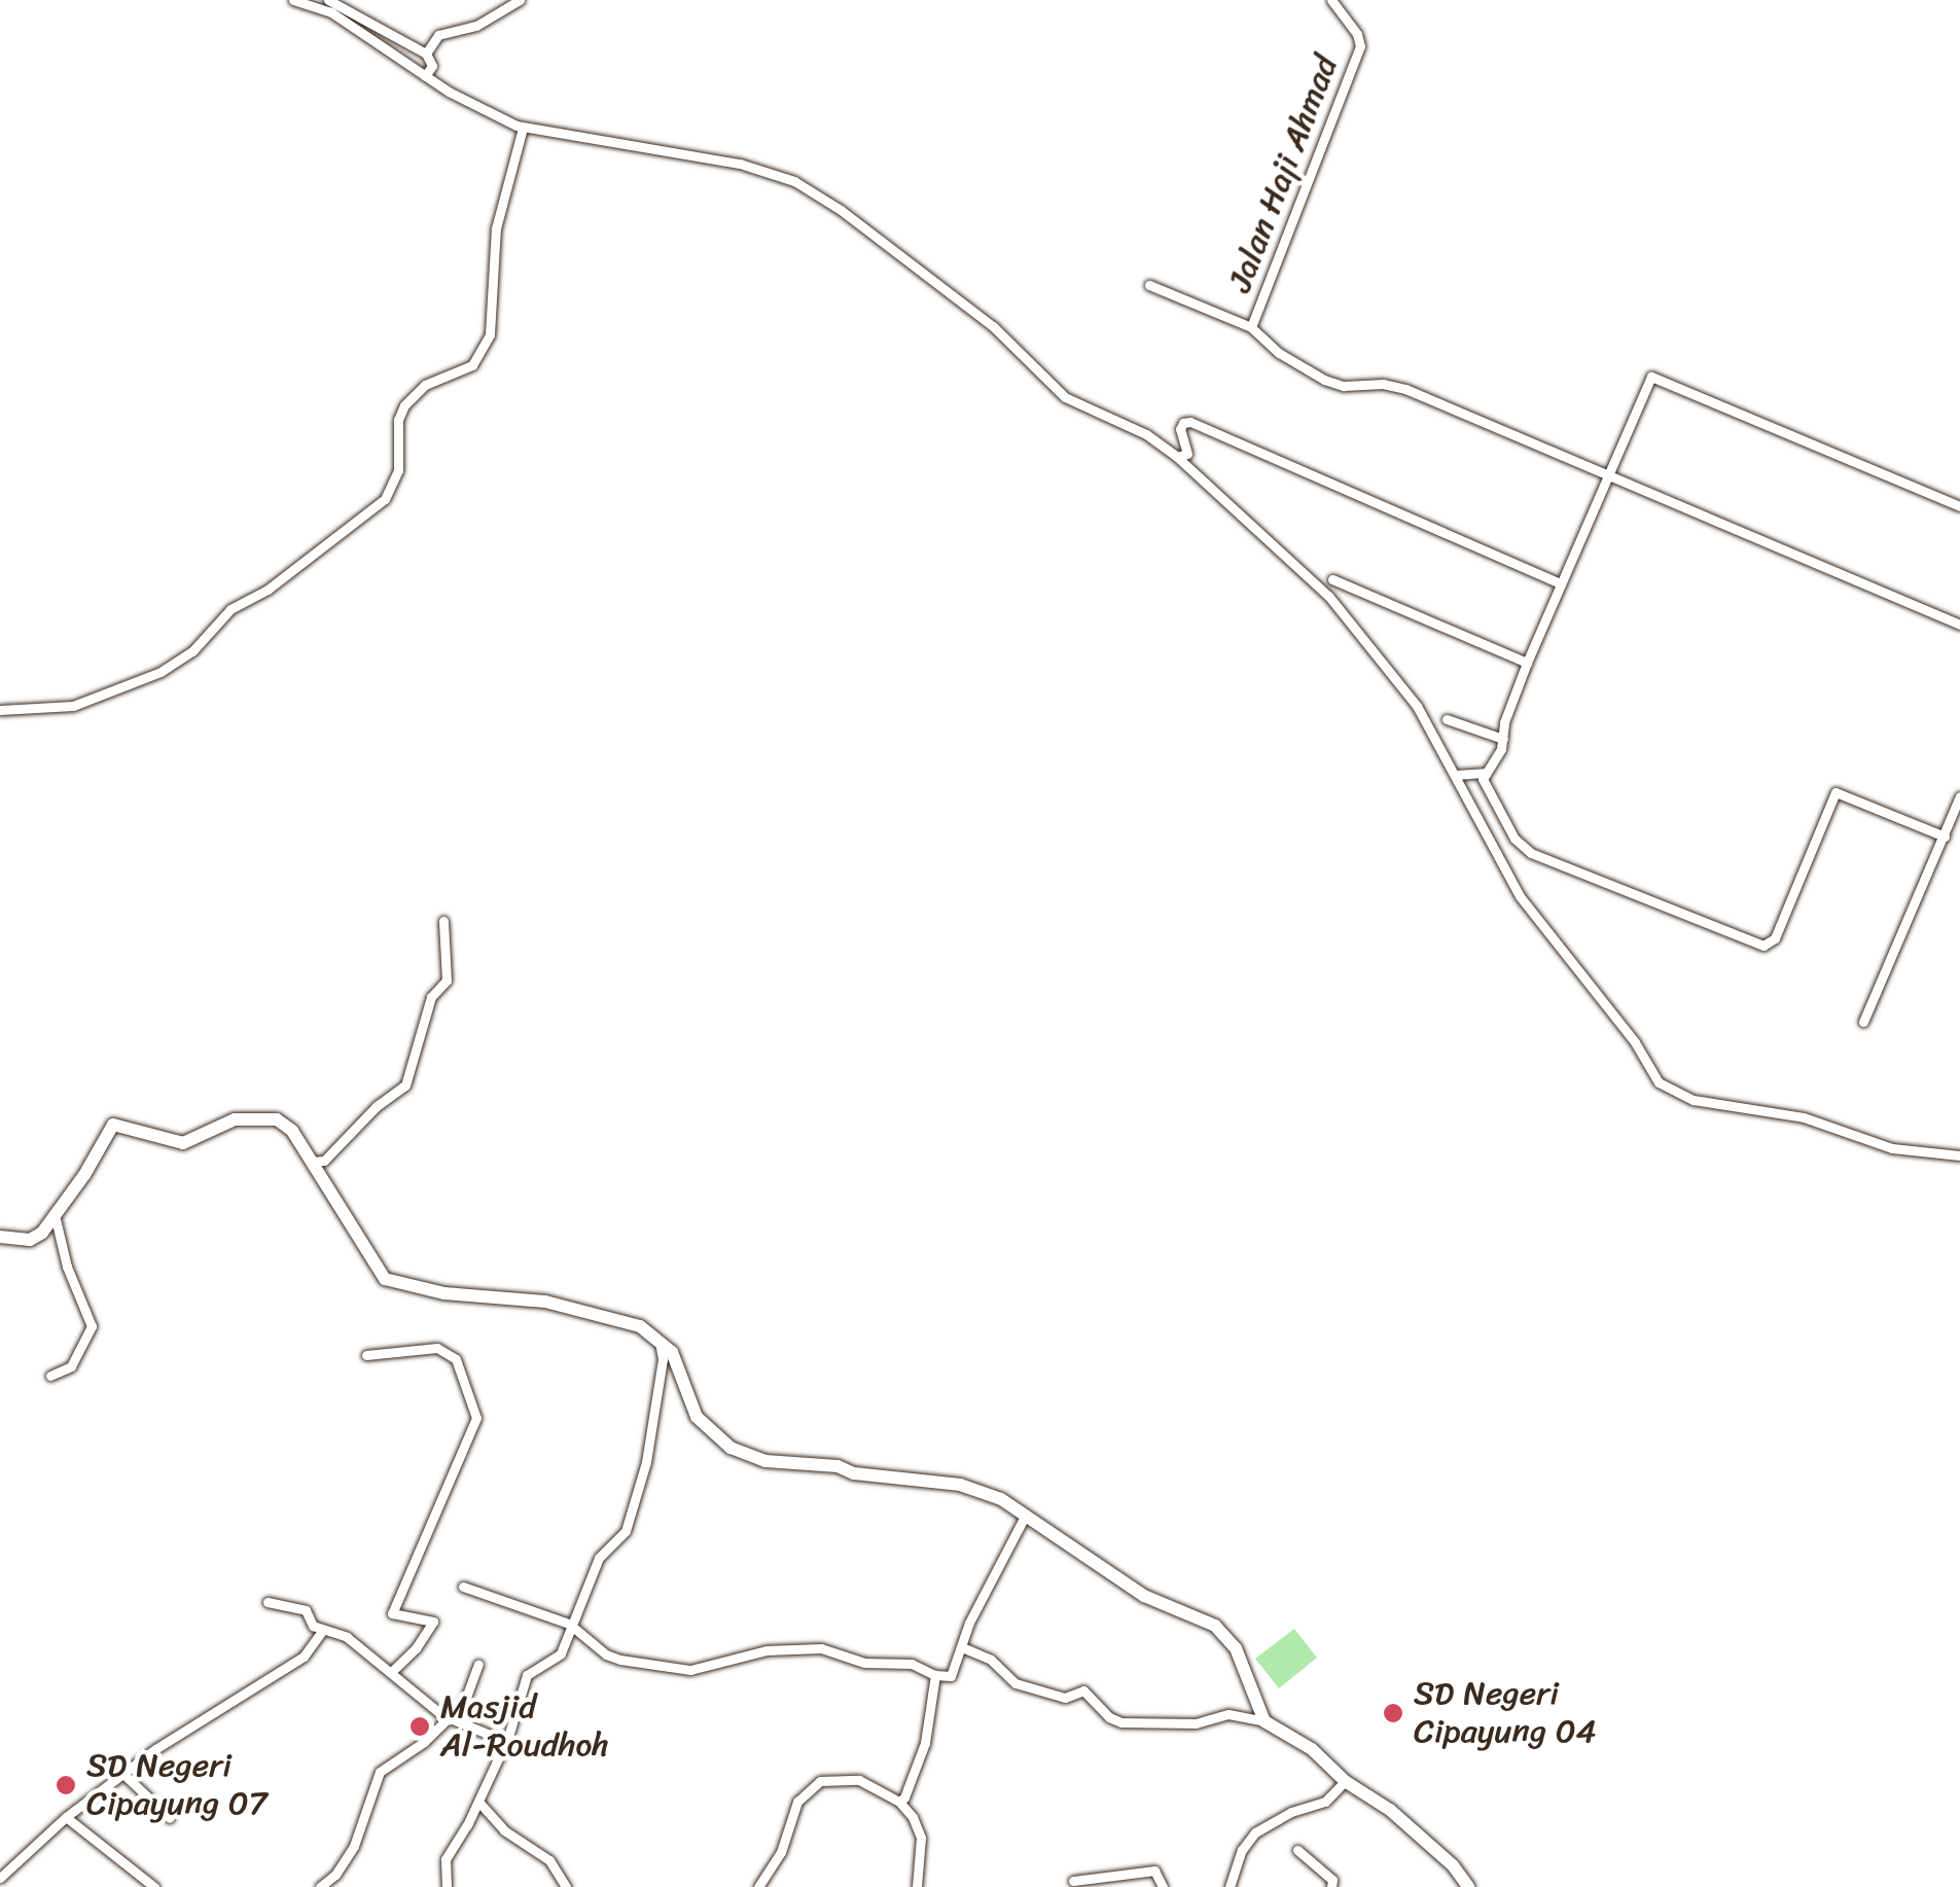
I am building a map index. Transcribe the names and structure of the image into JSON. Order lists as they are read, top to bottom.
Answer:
{
  "streets": {
    "street": ["Jalan Haji Ahmad"]
  },
  "places": ["SD Negeri Cipayung 04", "Masjid Al-Roudhoh", "SD Negeri Cipayung 07"]
}
